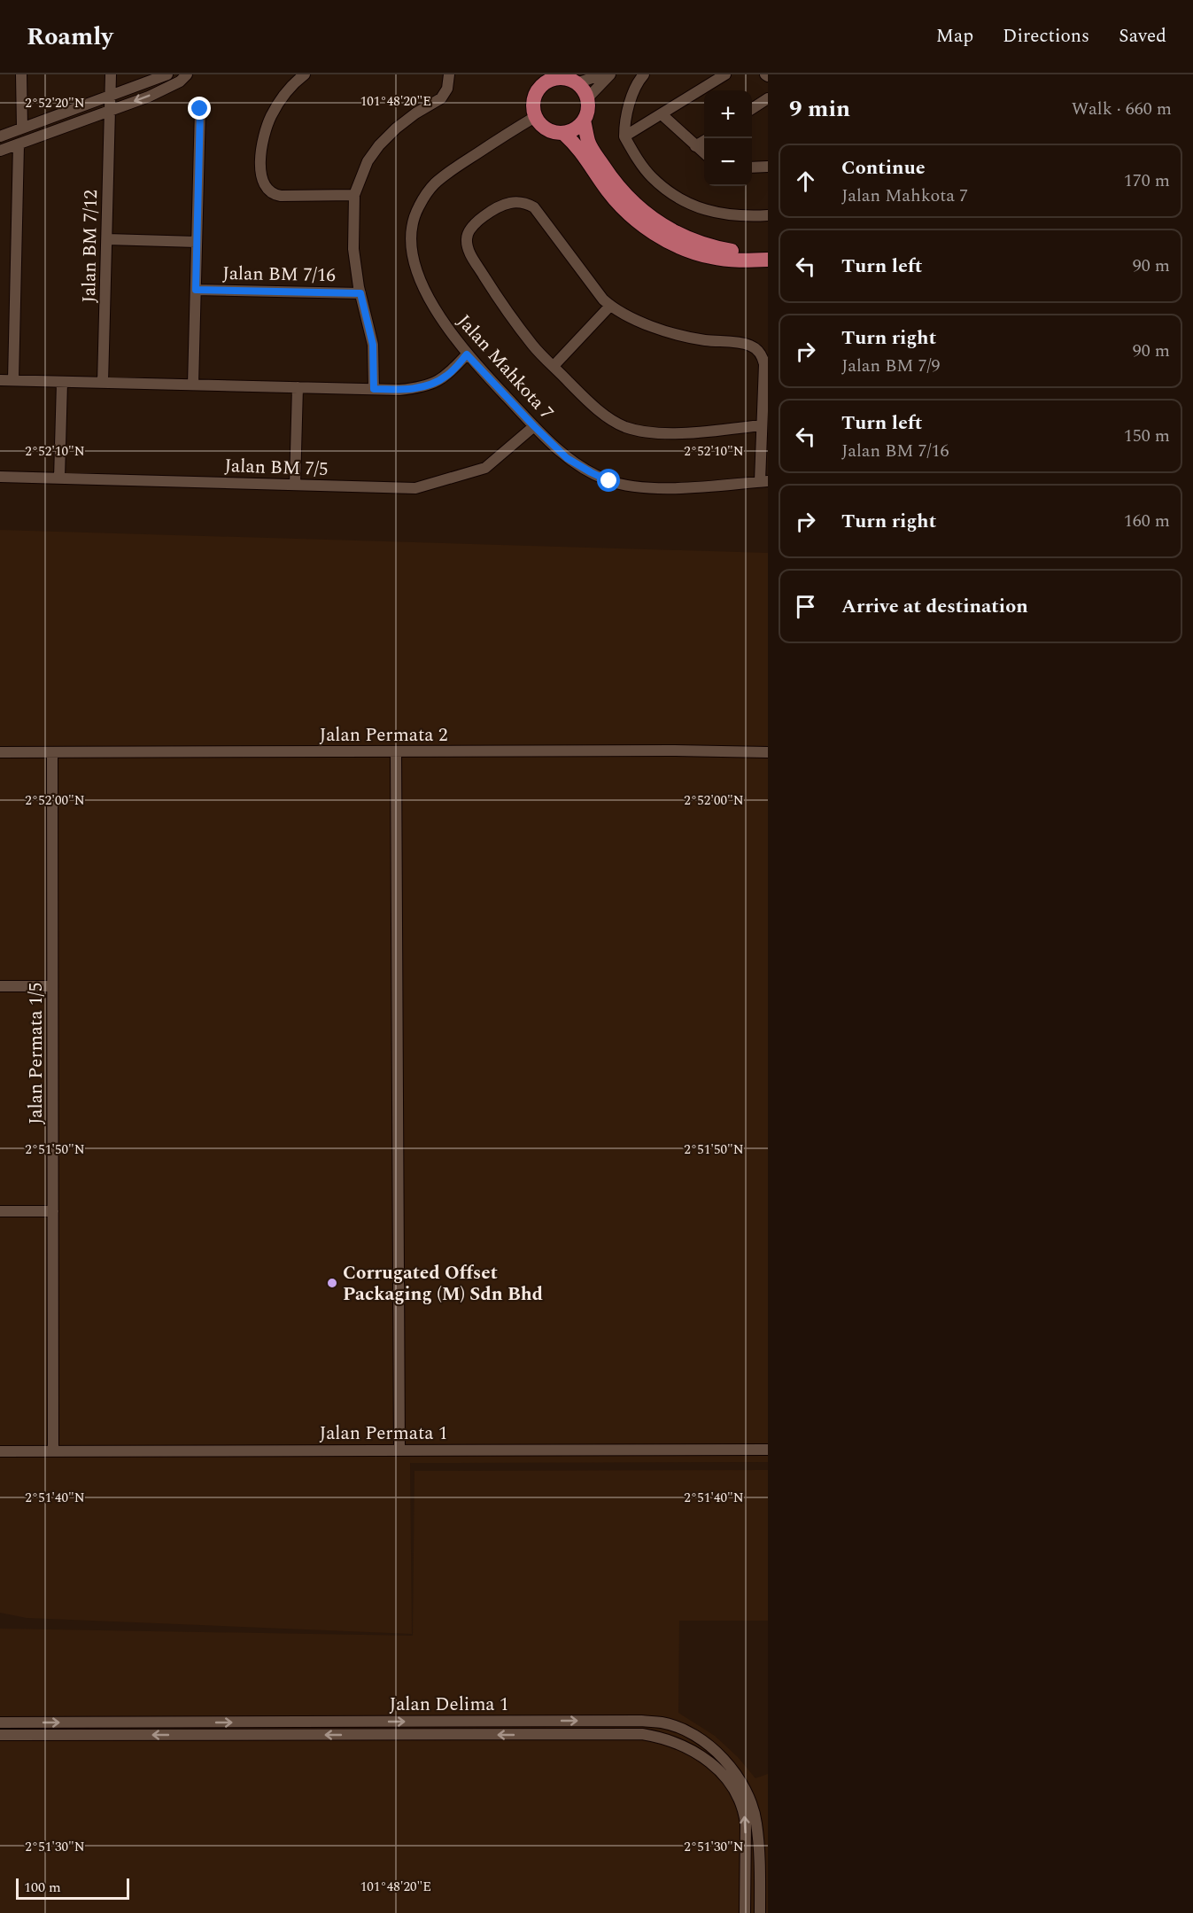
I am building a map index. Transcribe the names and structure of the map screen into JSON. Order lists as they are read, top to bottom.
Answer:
{
  "streets": {
    "street": [
      "Jalan BM 7/12",
      "Jalan BM 7/16",
      "Jalan Mahkota 7",
      "Jalan BM 7/5",
      "Jalan Permata 2",
      "Jalan Permata 1/5",
      "Jalan Permata 1",
      "Jalan Delima 1"
    ]
  },
  "crossings": [
    ["Jalan Mahkota 7", "Jalan BM 7/5"],
    ["Jalan Permata 2", "Jalan Permata 1/5"],
    ["Jalan Permata 1/5", "Jalan Permata 1"]
  ],
  "places": ["Corrugated Offset Packaging (M) Sdn Bhd"],
  "scale_bar": "100 m",
  "page": {
    "header": "Roamly",
    "nav": ["Map", "Directions", "Saved"],
    "heading": ["9 min", "Walk · 660 m"],
    "map_buttons": ["+", "−"],
    "list": [
      ["Continue", "Jalan Mahkota 7", "170 m"],
      ["Turn left", "90 m"],
      ["Turn right", "Jalan BM 7/9", "90 m"],
      ["Turn left", "Jalan BM 7/16", "150 m"],
      ["Turn right", "160 m"],
      "Arrive at destination"
    ],
    "scale": "100 m"
  },
  "coordinates": [
    "101°48'20\"E",
    "2°52'20\"N",
    "2°52'10\"N",
    "2°52'00\"N",
    "2°51'50\"N",
    "2°51'40\"N",
    "2°51'30\"N"
  ]
}
